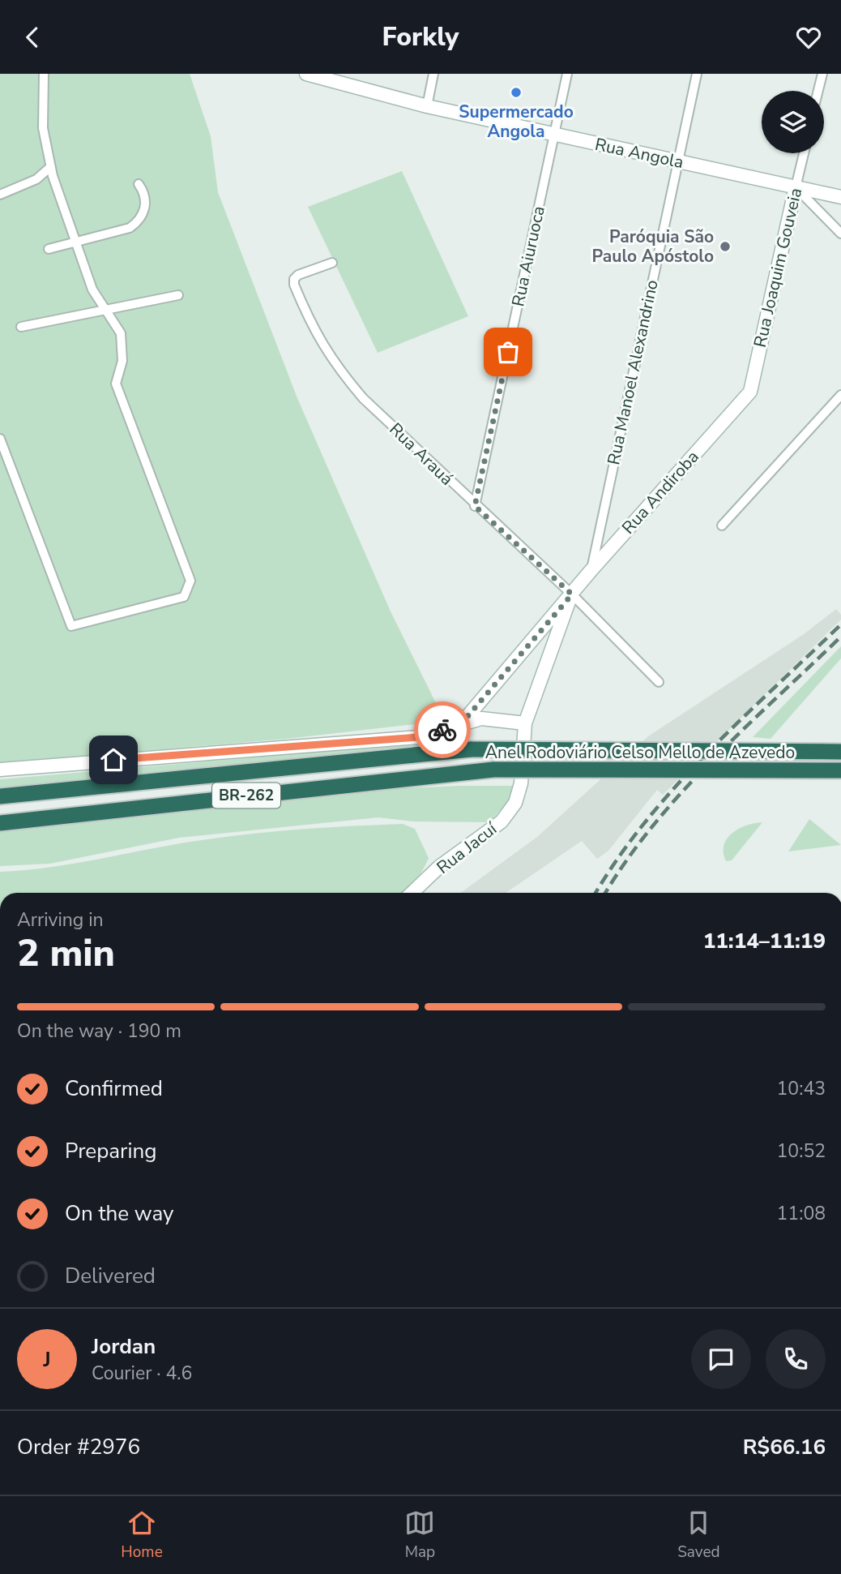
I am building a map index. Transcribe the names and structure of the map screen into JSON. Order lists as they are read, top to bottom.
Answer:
{
  "streets": {
    "highway": ["Anel Rodoviário Celso Mello de Azevedo", "BR-262"],
    "street": [
      "Rua Angola",
      "Rua Aiuruoca",
      "Rua Joaquim Gouveia",
      "Rua Manoel Alexandrino",
      "Rua Arauá",
      "Rua Andiroba",
      "Rua Jacuí"
    ]
  },
  "crossings": [
    ["Rua Angola", "Rua Aiuruoca"],
    ["Rua Angola", "Rua Joaquim Gouveia"],
    ["Rua Angola", "Rua Manoel Alexandrino"],
    ["Rua Aiuruoca", "Rua Arauá"],
    ["Rua Joaquim Gouveia", "Rua Andiroba"],
    ["Rua Manoel Alexandrino", "Rua Andiroba"],
    ["Rua Arauá", "Rua Andiroba"],
    ["Rua Andiroba", "Anel Rodoviário Celso Mello de Azevedo"],
    ["Anel Rodoviário Celso Mello de Azevedo", "Rua Jacuí"]
  ],
  "places": ["Supermercado Angola", "Paróquia São Paulo Apóstolo"],
  "page": {
    "header": "Forkly",
    "heading": ["2 min", "Arriving in", "11:14–11:19"],
    "panel": [
      "Jordan",
      "Courier · 4.6",
      "Order #2976",
      "R$66.16"
    ],
    "bar": "On the way · 190 m",
    "list": [
      ["Confirmed", "10:43"],
      ["Preparing", "10:52"],
      ["On the way", "11:08"],
      "Delivered"
    ],
    "round": "J",
    "tabs": ["Home", "Map", "Saved"]
  }
}
